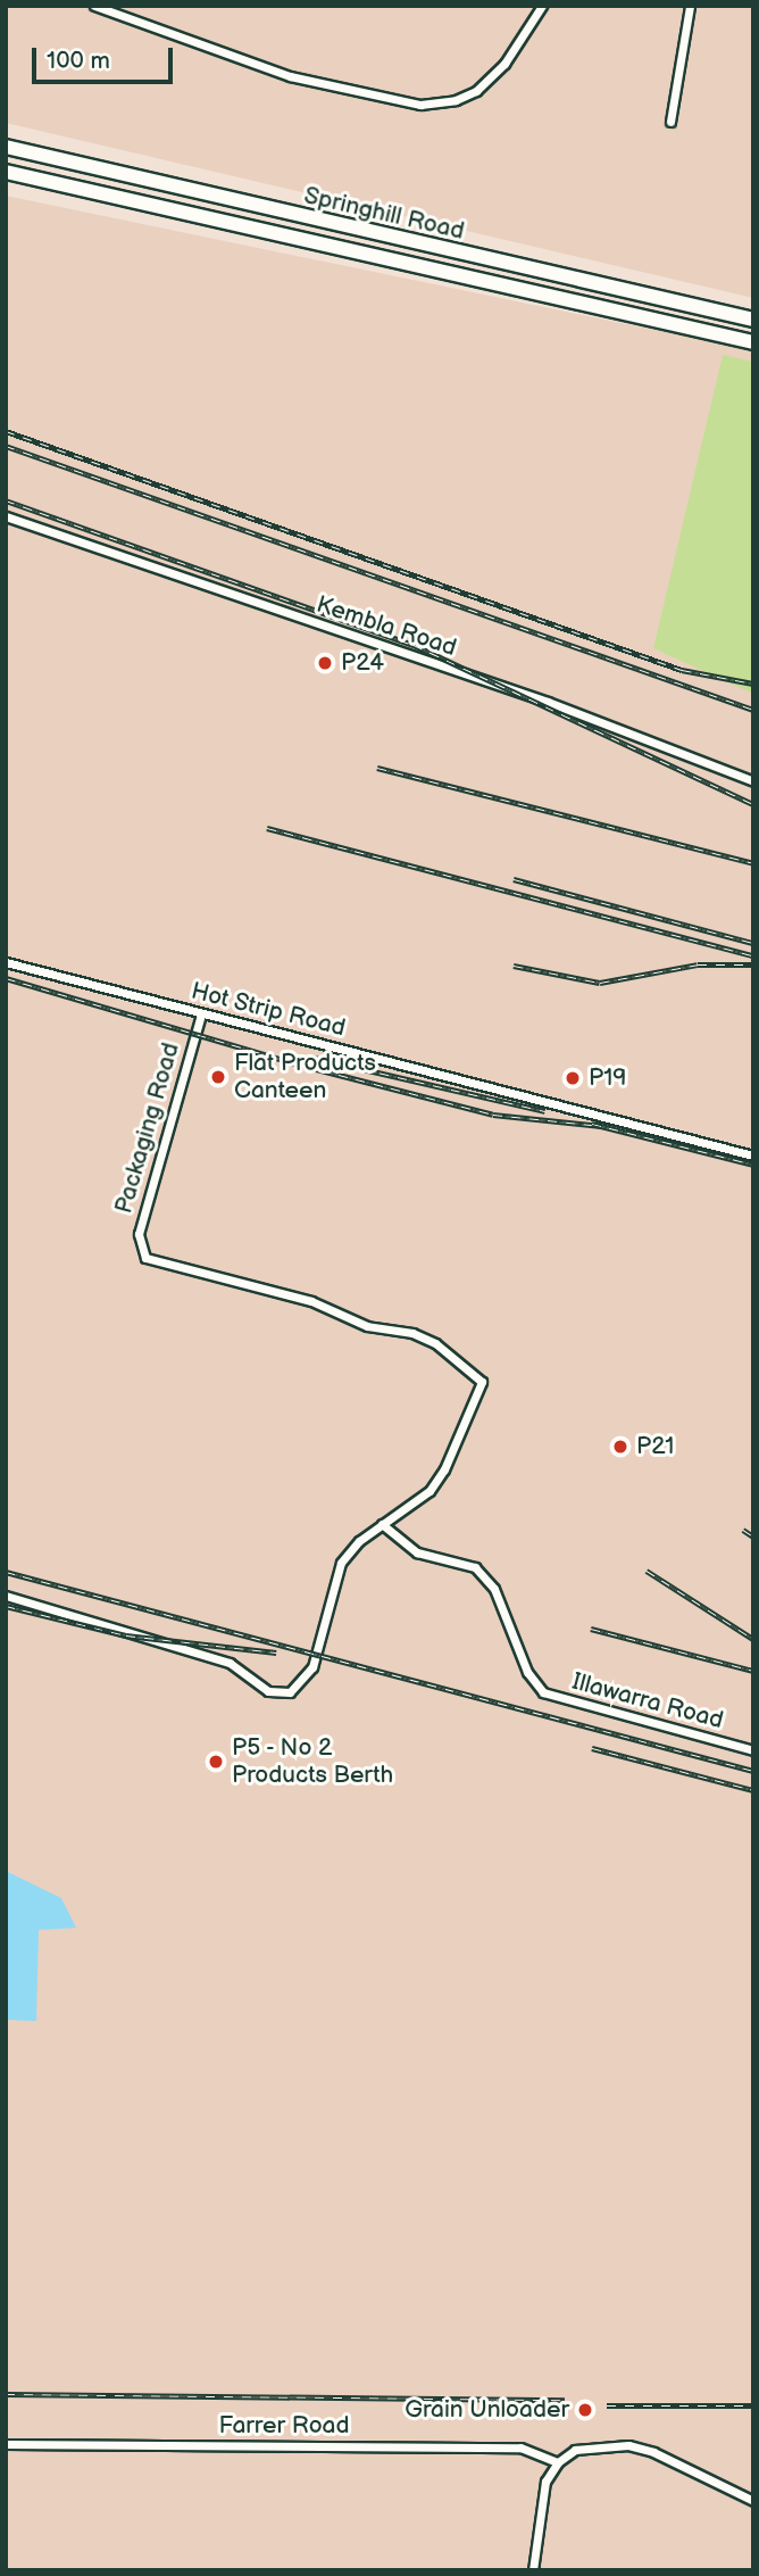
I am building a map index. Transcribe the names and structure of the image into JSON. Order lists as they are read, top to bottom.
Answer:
{
  "streets": {
    "main road": ["Springhill Road"],
    "street": [
      "Kembla Road",
      "Hot Strip Road",
      "Packaging Road",
      "Illawarra Road",
      "Farrer Road"
    ]
  },
  "crossings": [
    ["Hot Strip Road", "Packaging Road"],
    ["Packaging Road", "Illawarra Road"]
  ],
  "places": [
    "P24",
    "Flat Products Canteen",
    "P19",
    "P21",
    "P5 - No 2 Products Berth",
    "Grain Unloader"
  ],
  "scale_bar": "100 m"
}
